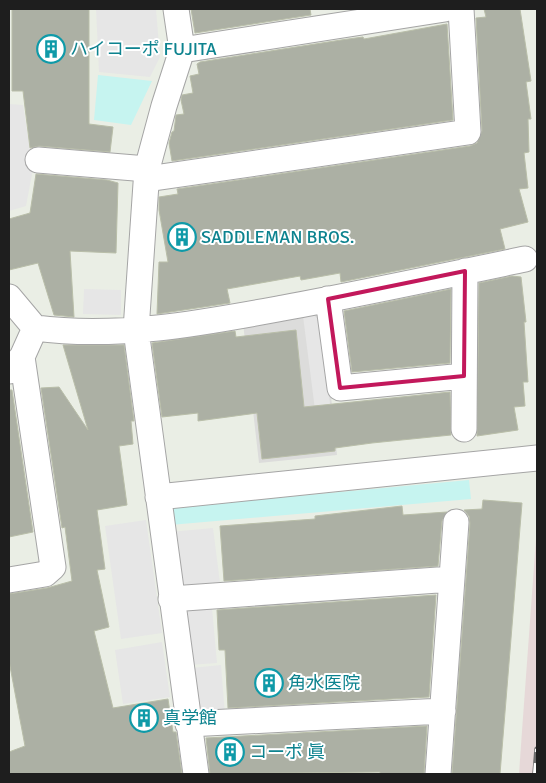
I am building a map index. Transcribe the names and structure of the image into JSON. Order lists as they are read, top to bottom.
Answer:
{
  "places": {
    "building": [
      "ハイコーポ FUJITA",
      "SADDLEMAN BROS.",
      "角水医院",
      "真学館",
      "コーポ 眞"
    ]
  }
}
